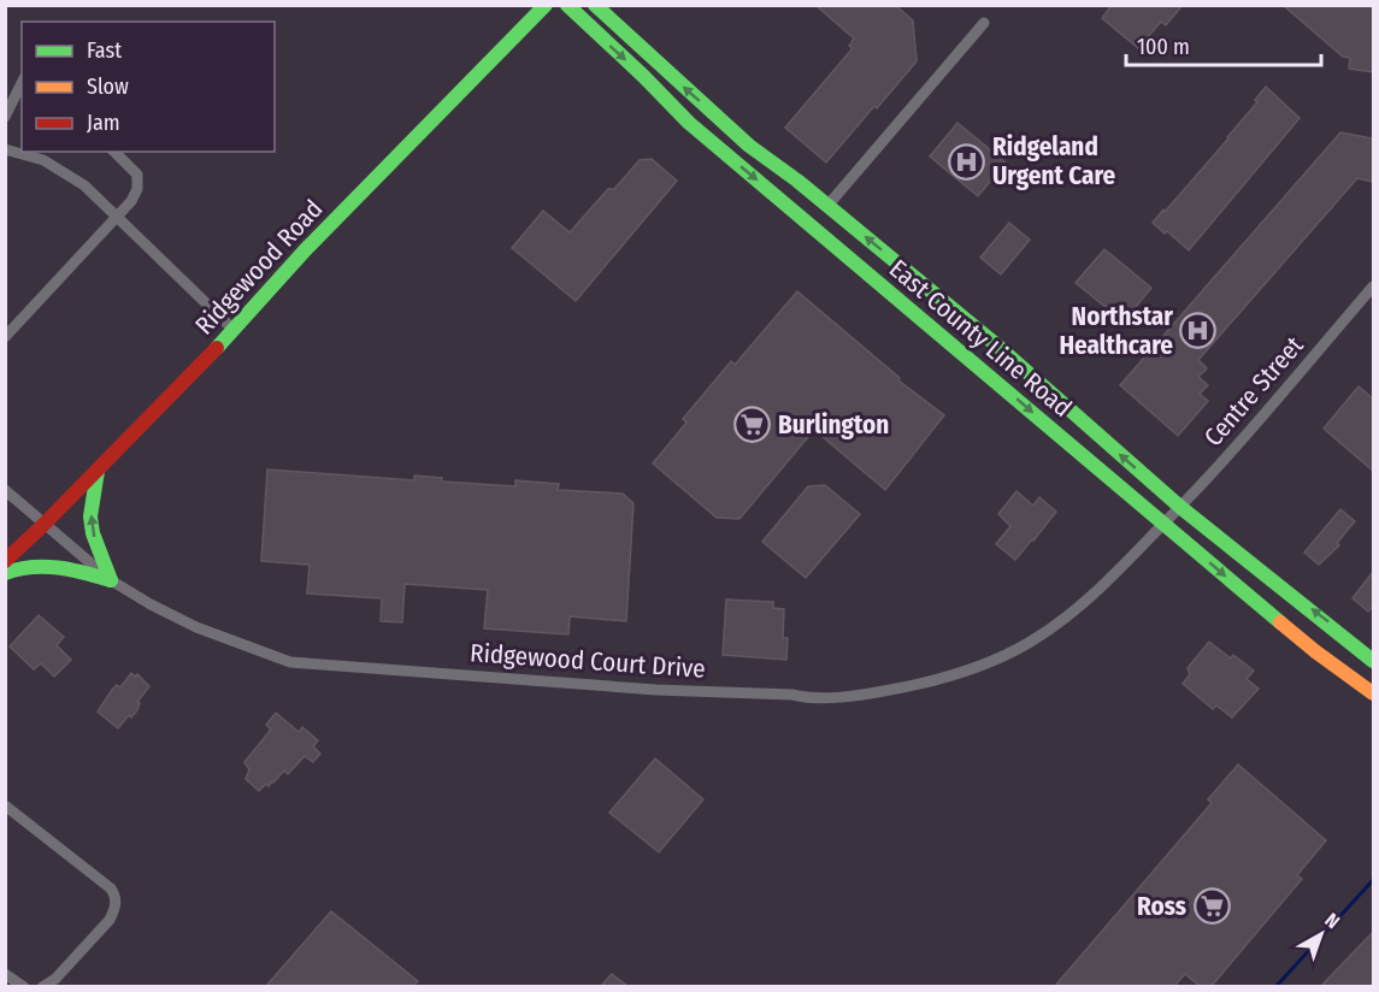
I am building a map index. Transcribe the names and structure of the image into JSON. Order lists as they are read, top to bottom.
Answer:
{
  "streets": {
    "main road": ["Ridgewood Road", "East County Line Road"],
    "street": ["Centre Street", "Ridgewood Court Drive"]
  },
  "crossings": [
    ["Ridgewood Road", "Ridgewood Court Drive"],
    ["East County Line Road", "Centre Street"],
    ["East County Line Road", "Ridgewood Court Drive"],
    ["Centre Street", "Ridgewood Court Drive"]
  ],
  "places": {
    "hospital": ["Ridgeland Urgent Care", "Northstar Healthcare"],
    "supermarket": ["Burlington", "Ross"]
  },
  "legend": ["Fast", "Slow", "Jam"],
  "scale_bar": "100 m",
  "north": "top right"
}
